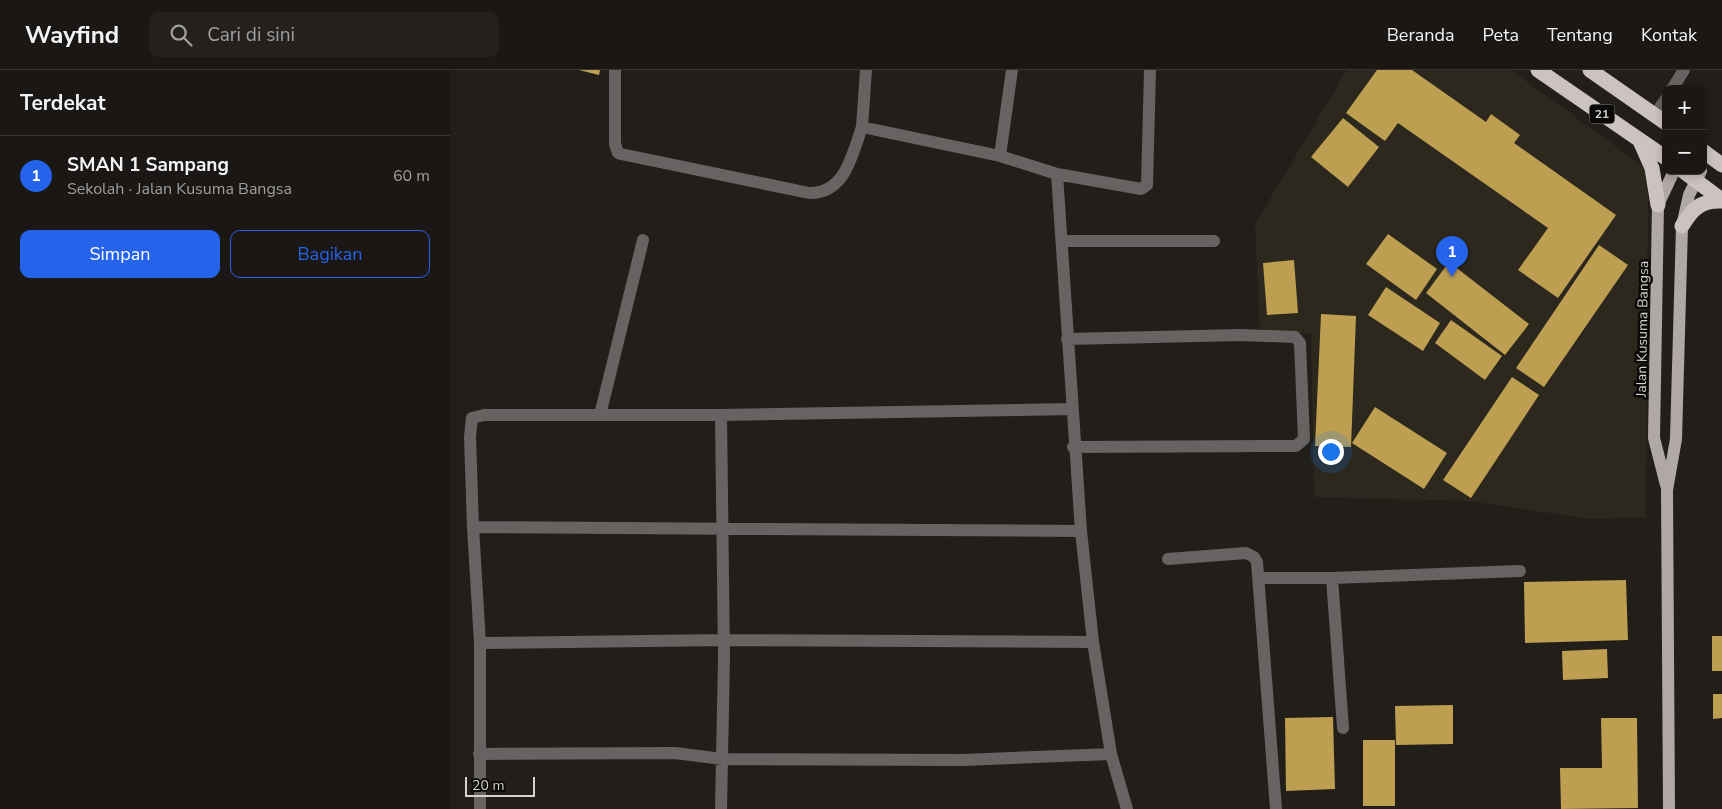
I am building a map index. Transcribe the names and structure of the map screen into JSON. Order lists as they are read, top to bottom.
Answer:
{
  "streets": {
    "highway": ["21"],
    "main road": ["Jalan Kusuma Bangsa"]
  },
  "scale_bar": "20 m",
  "page": {
    "header": "Wayfind",
    "search": "Cari di sini",
    "nav": [
      "Beranda",
      "Peta",
      "Tentang",
      "Kontak"
    ],
    "heading": "Terdekat",
    "map_buttons": ["+", "−"],
    "list": [
      {
        "mark": "1",
        "name": "SMAN 1 Sampang",
        "note": "Sekolah · Jalan Kusuma Bangsa",
        "value": "60 m"
      }
    ],
    "buttons": ["Simpan", "Bagikan"],
    "pins": "1",
    "scale": "20 m"
  }
}
